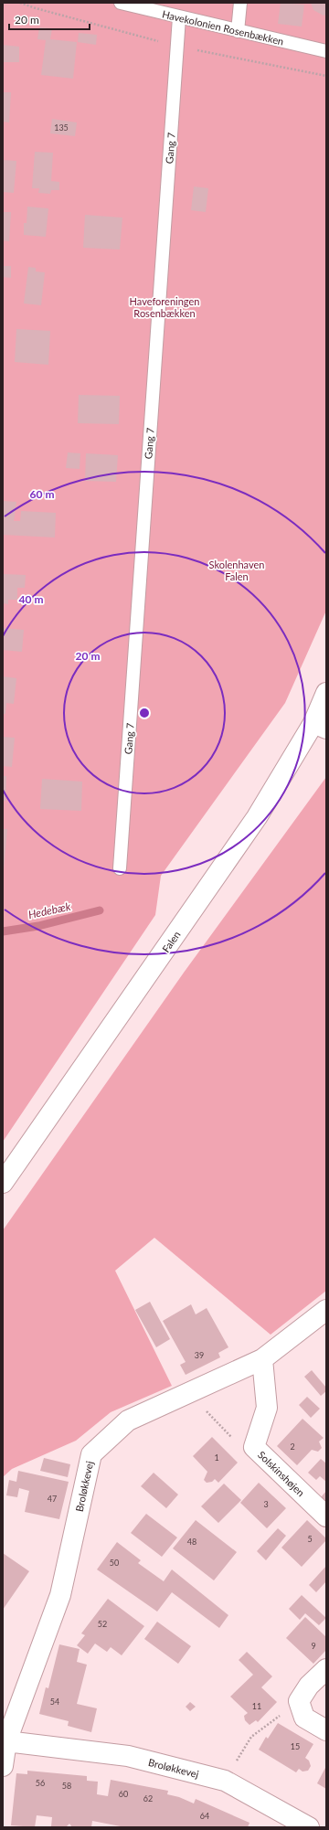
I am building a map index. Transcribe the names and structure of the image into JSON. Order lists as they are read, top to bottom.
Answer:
{
  "streets": {
    "street": ["Falen", "Solskinshøjen", "Broløkkevej"],
    "lane": ["Havekolonien Rosenbækken", "Gang 7"]
  },
  "crossings": [
    ["Havekolonien Rosenbækken", "Gang 7"],
    ["Solskinshøjen", "Broløkkevej"]
  ],
  "water": ["Hedebæk"],
  "parks": ["Haveforeningen Rosenbækken", "Skolenhaven Falen"],
  "house_numbers": [
    "135",
    "39",
    "2",
    "1",
    "47",
    "3",
    "5",
    "48",
    "50",
    "52",
    "9",
    "54",
    "11",
    "15",
    "56",
    "58",
    "60",
    "62",
    "64"
  ],
  "scale_bar": "20 m",
  "rings": ["60 m", "40 m", "20 m"]
}
